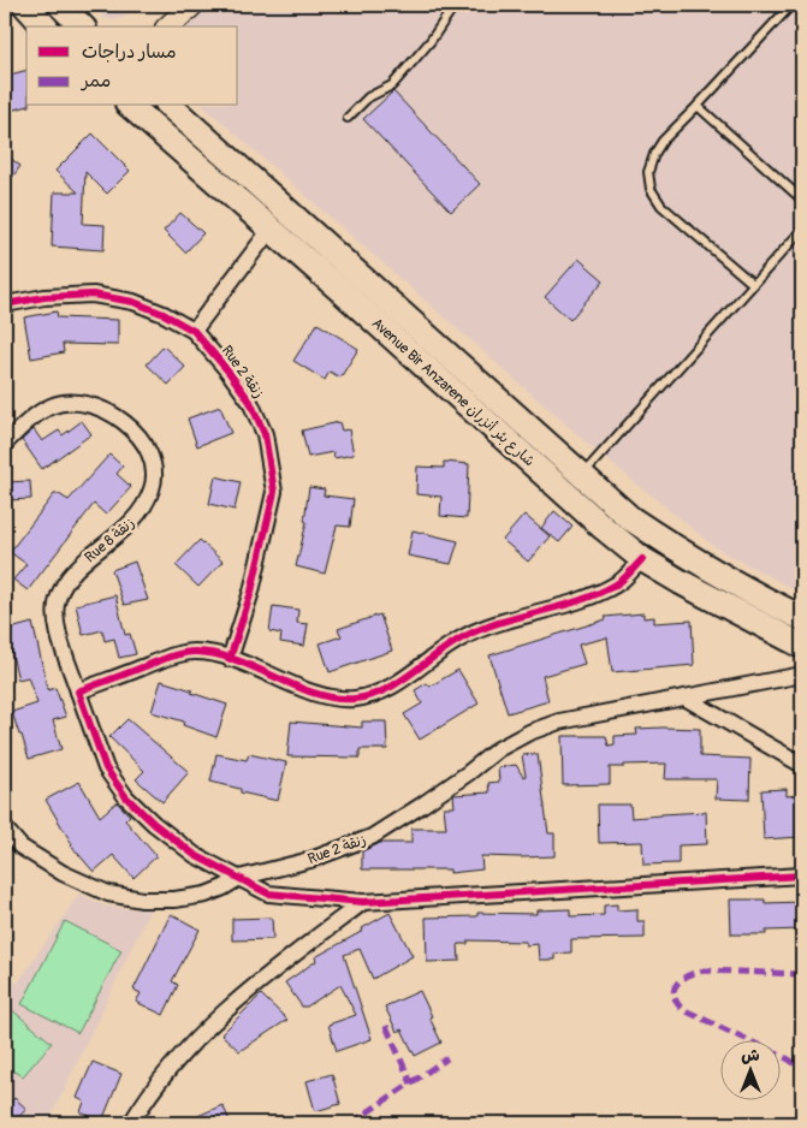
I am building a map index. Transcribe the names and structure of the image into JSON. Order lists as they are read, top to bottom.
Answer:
{
  "streets": {
    "main road": ["Avenue Bir Anzarene شارع بئر أنزران"],
    "street": ["Rue 2 زنقة", "Rue 8 زنقة"]
  },
  "crossings": [
    ["Rue 2 زنقة", "Rue 8 زنقة"]
  ],
  "legend": ["مسار دراجات", "ممر"],
  "north": "top"
}
